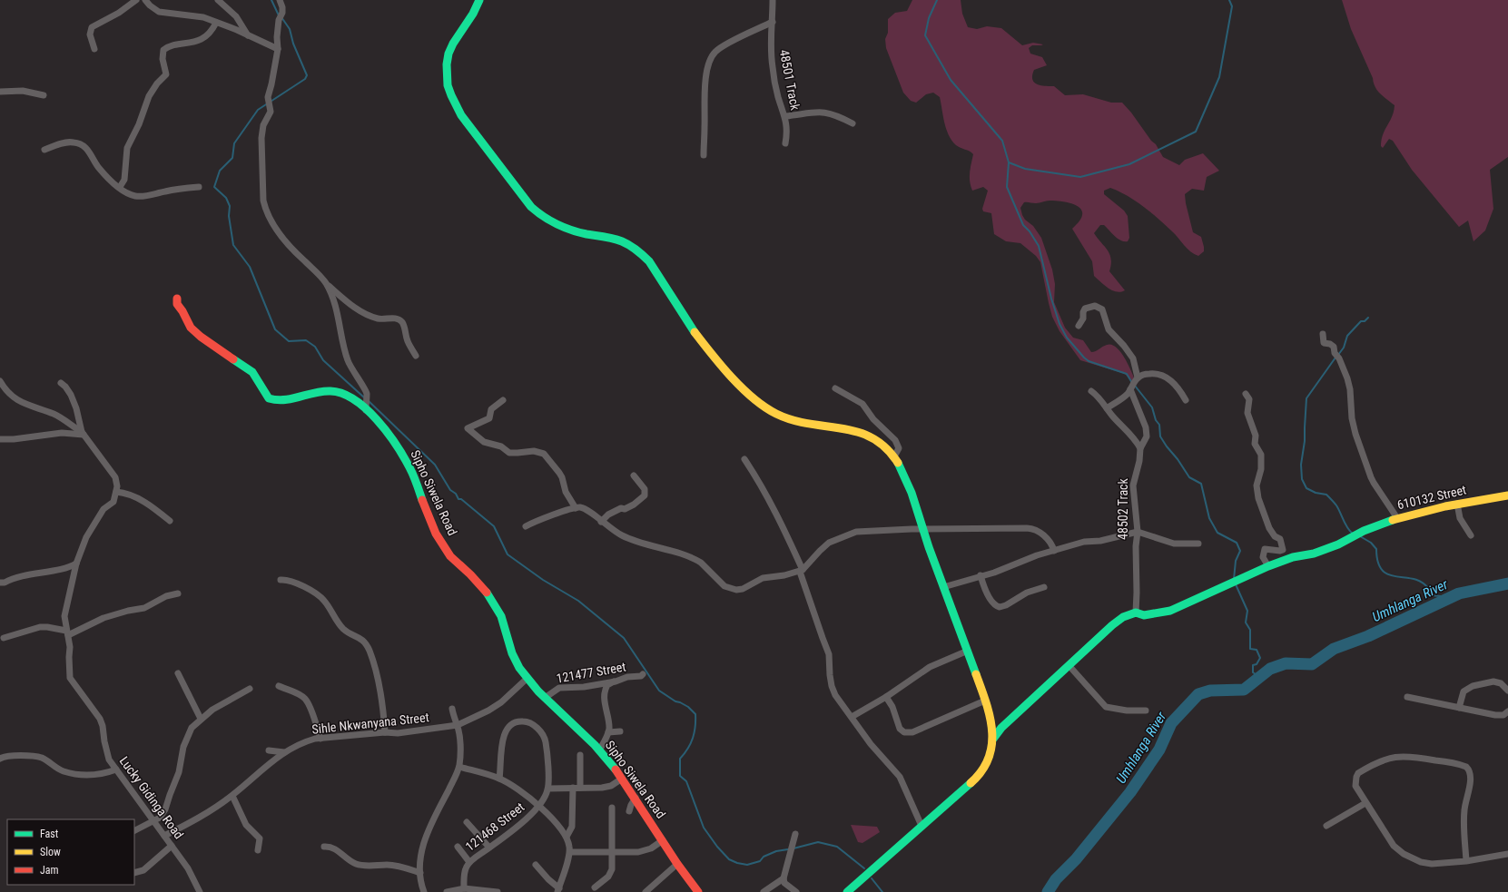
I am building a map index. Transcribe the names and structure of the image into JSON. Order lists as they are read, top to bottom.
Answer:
{
  "streets": {
    "street": [
      "48501 Track",
      "Sipho Siwela Road",
      "610132 Street",
      "48502 Track",
      "121477 Street",
      "Sihle Nkwanyana Street",
      "Lucky Gidinga Road",
      "121468 Street"
    ]
  },
  "crossings": [
    ["Sipho Siwela Road", "121477 Street"],
    ["Sipho Siwela Road", "Sihle Nkwanyana Street"],
    ["Sihle Nkwanyana Street", "Lucky Gidinga Road"]
  ],
  "water": ["Umhlanga River"],
  "legend": ["Fast", "Slow", "Jam"]
}
